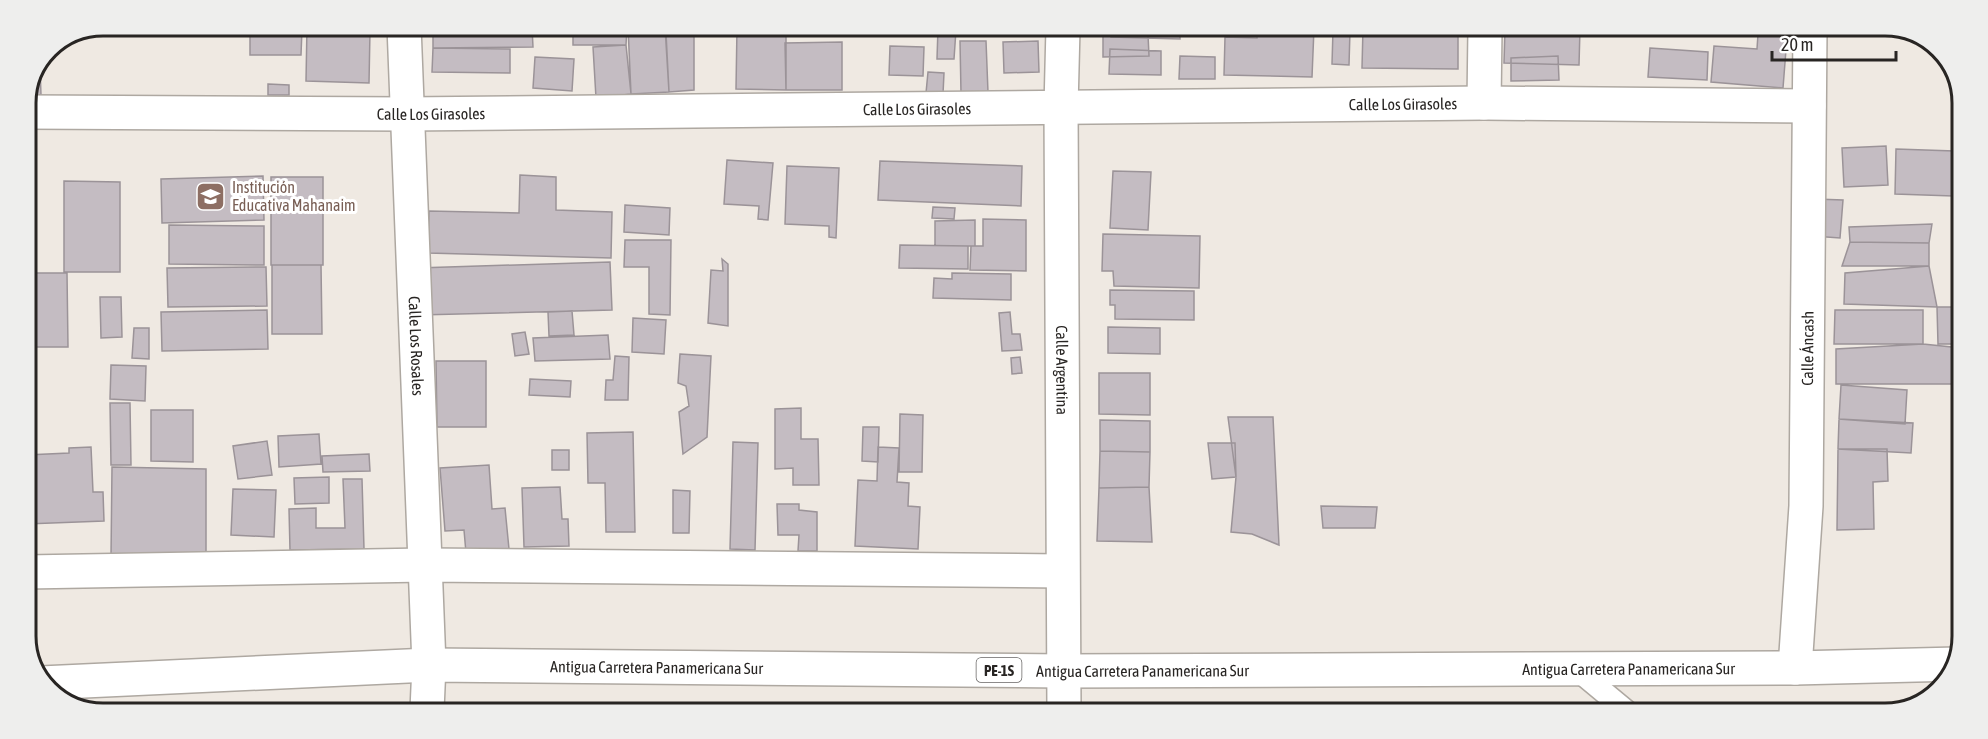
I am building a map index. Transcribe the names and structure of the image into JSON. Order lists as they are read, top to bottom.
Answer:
{
  "streets": {
    "main road": [
      "Calle Los Girasoles",
      "Calle Los Rosales",
      "Calle Áncash",
      "Calle Argentina",
      "Antigua Carretera Panamericana Sur",
      "PE-1S"
    ]
  },
  "crossings": [
    ["Calle Los Girasoles", "Calle Los Rosales"],
    ["Calle Los Girasoles", "Calle Áncash"],
    ["Calle Los Girasoles", "Calle Argentina"],
    ["Calle Los Rosales", "Antigua Carretera Panamericana Sur"],
    ["Calle Áncash", "Antigua Carretera Panamericana Sur"],
    ["Calle Argentina", "Antigua Carretera Panamericana Sur"]
  ],
  "places": {
    "school or university": ["Institución Educativa Mahanaim"]
  },
  "scale_bar": "20 m"
}
